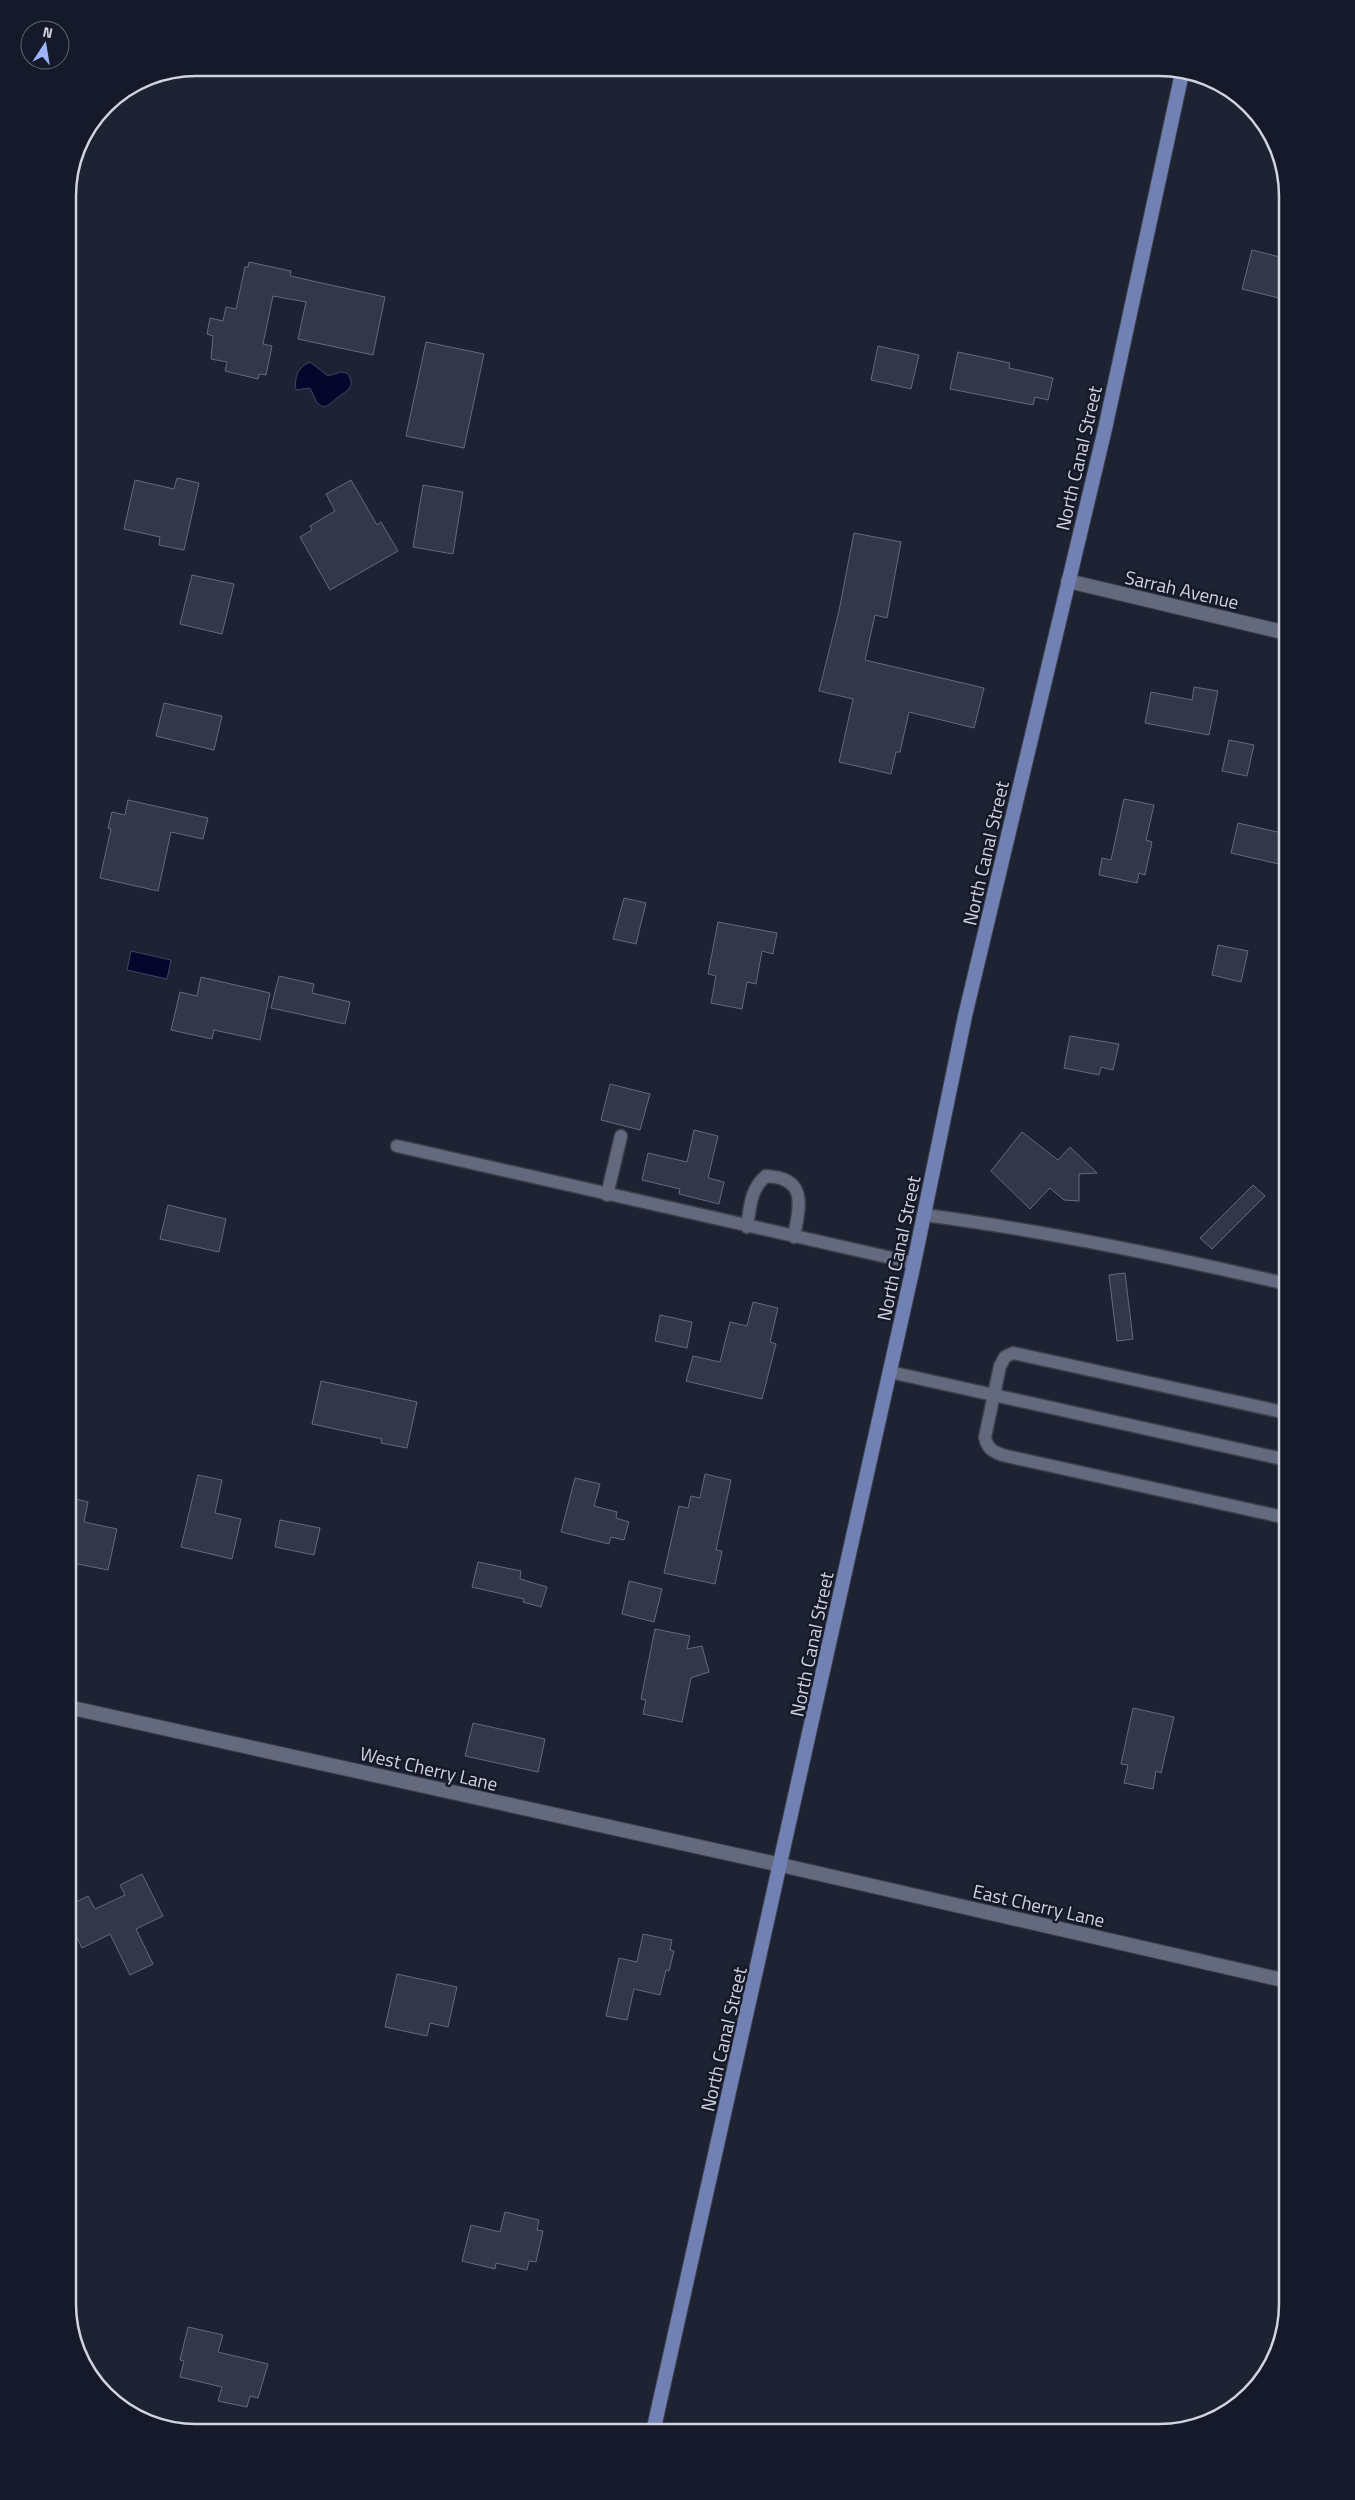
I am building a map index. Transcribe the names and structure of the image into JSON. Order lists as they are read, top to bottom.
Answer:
{
  "streets": {
    "main road": ["North Canal Street"],
    "street": ["Sarrah Avenue", "West Cherry Lane", "East Cherry Lane"]
  },
  "crossings": [
    ["North Canal Street", "Sarrah Avenue"],
    ["North Canal Street", "West Cherry Lane"],
    ["North Canal Street", "East Cherry Lane"],
    ["West Cherry Lane", "East Cherry Lane"]
  ],
  "north": "top"
}
